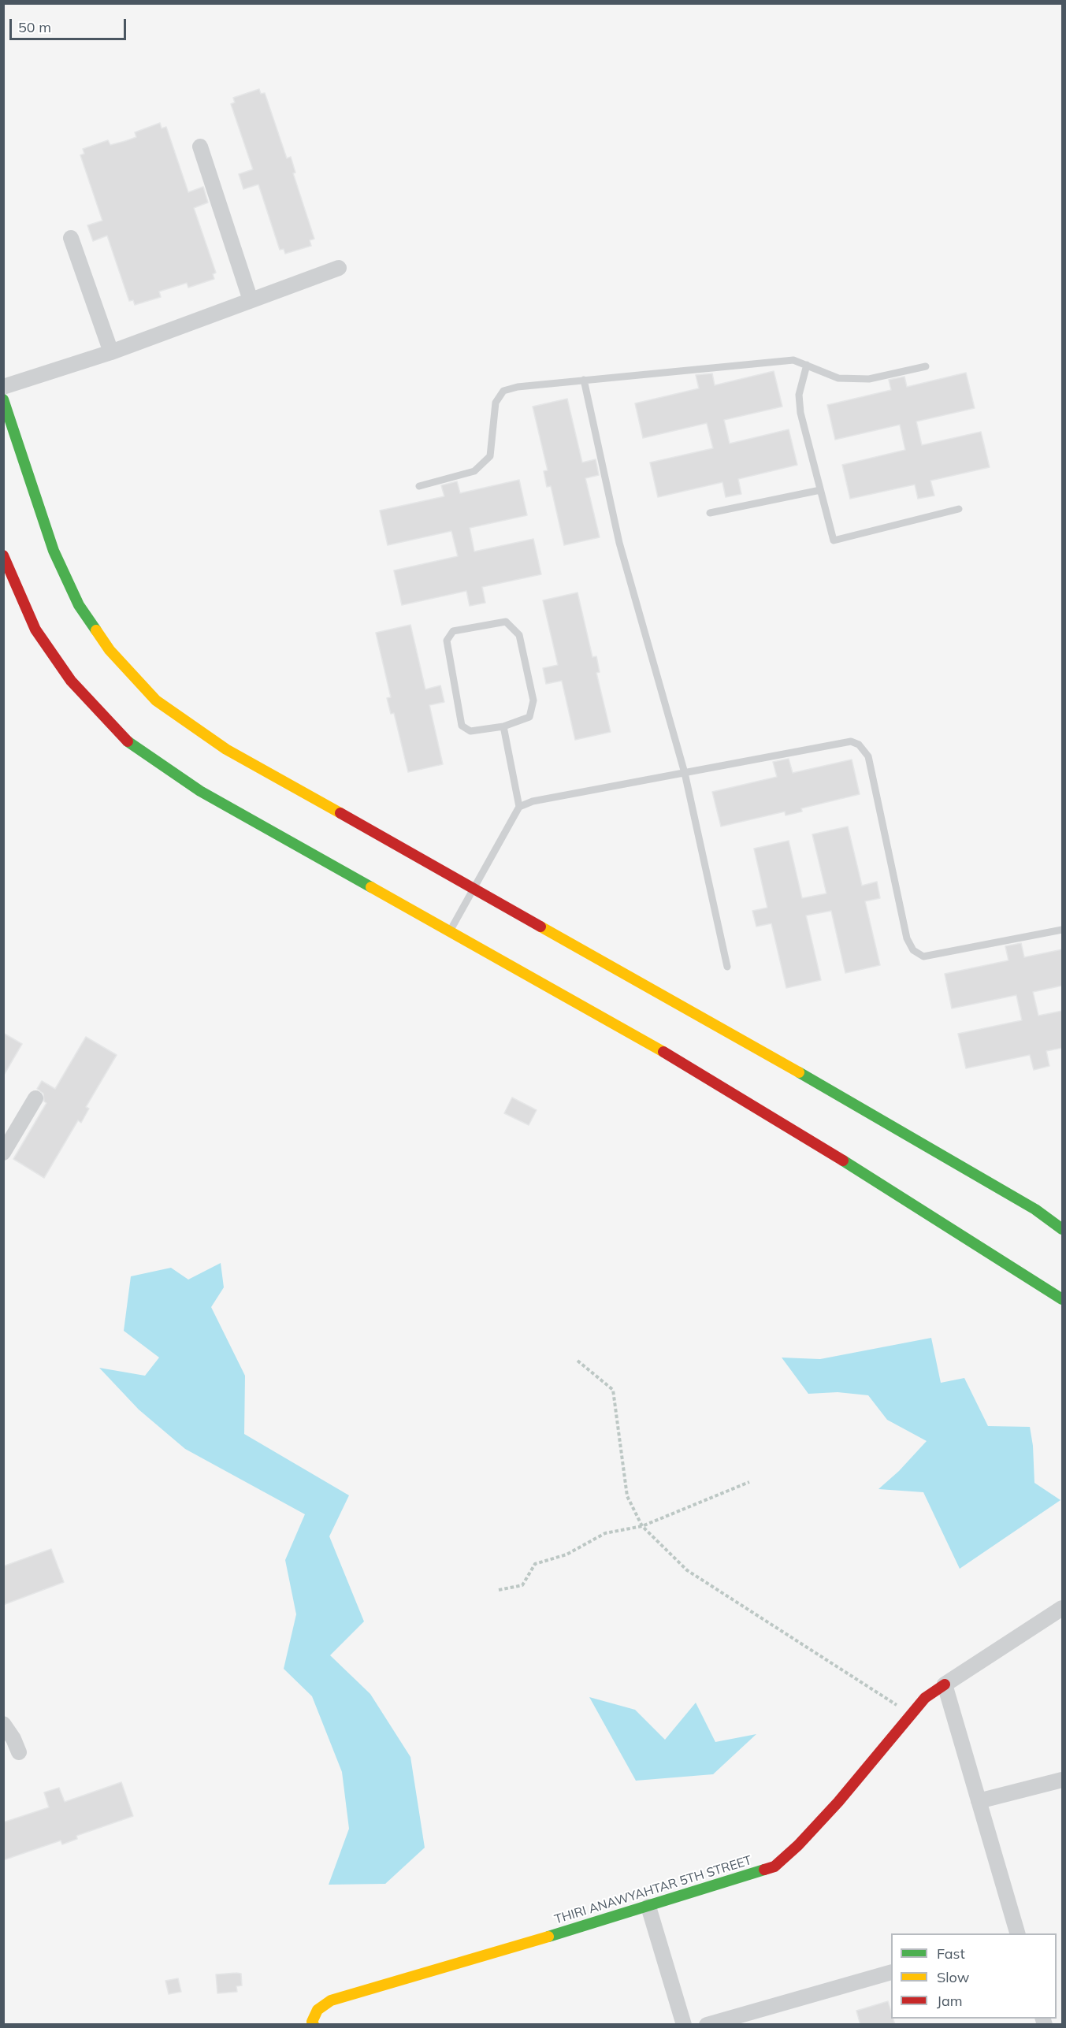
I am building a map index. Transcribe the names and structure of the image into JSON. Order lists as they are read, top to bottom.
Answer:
{
  "streets": {
    "street": ["THIRI ANAWYAHTAR 5TH STREET"]
  },
  "legend": ["Fast", "Slow", "Jam"],
  "scale_bar": "50 m"
}
